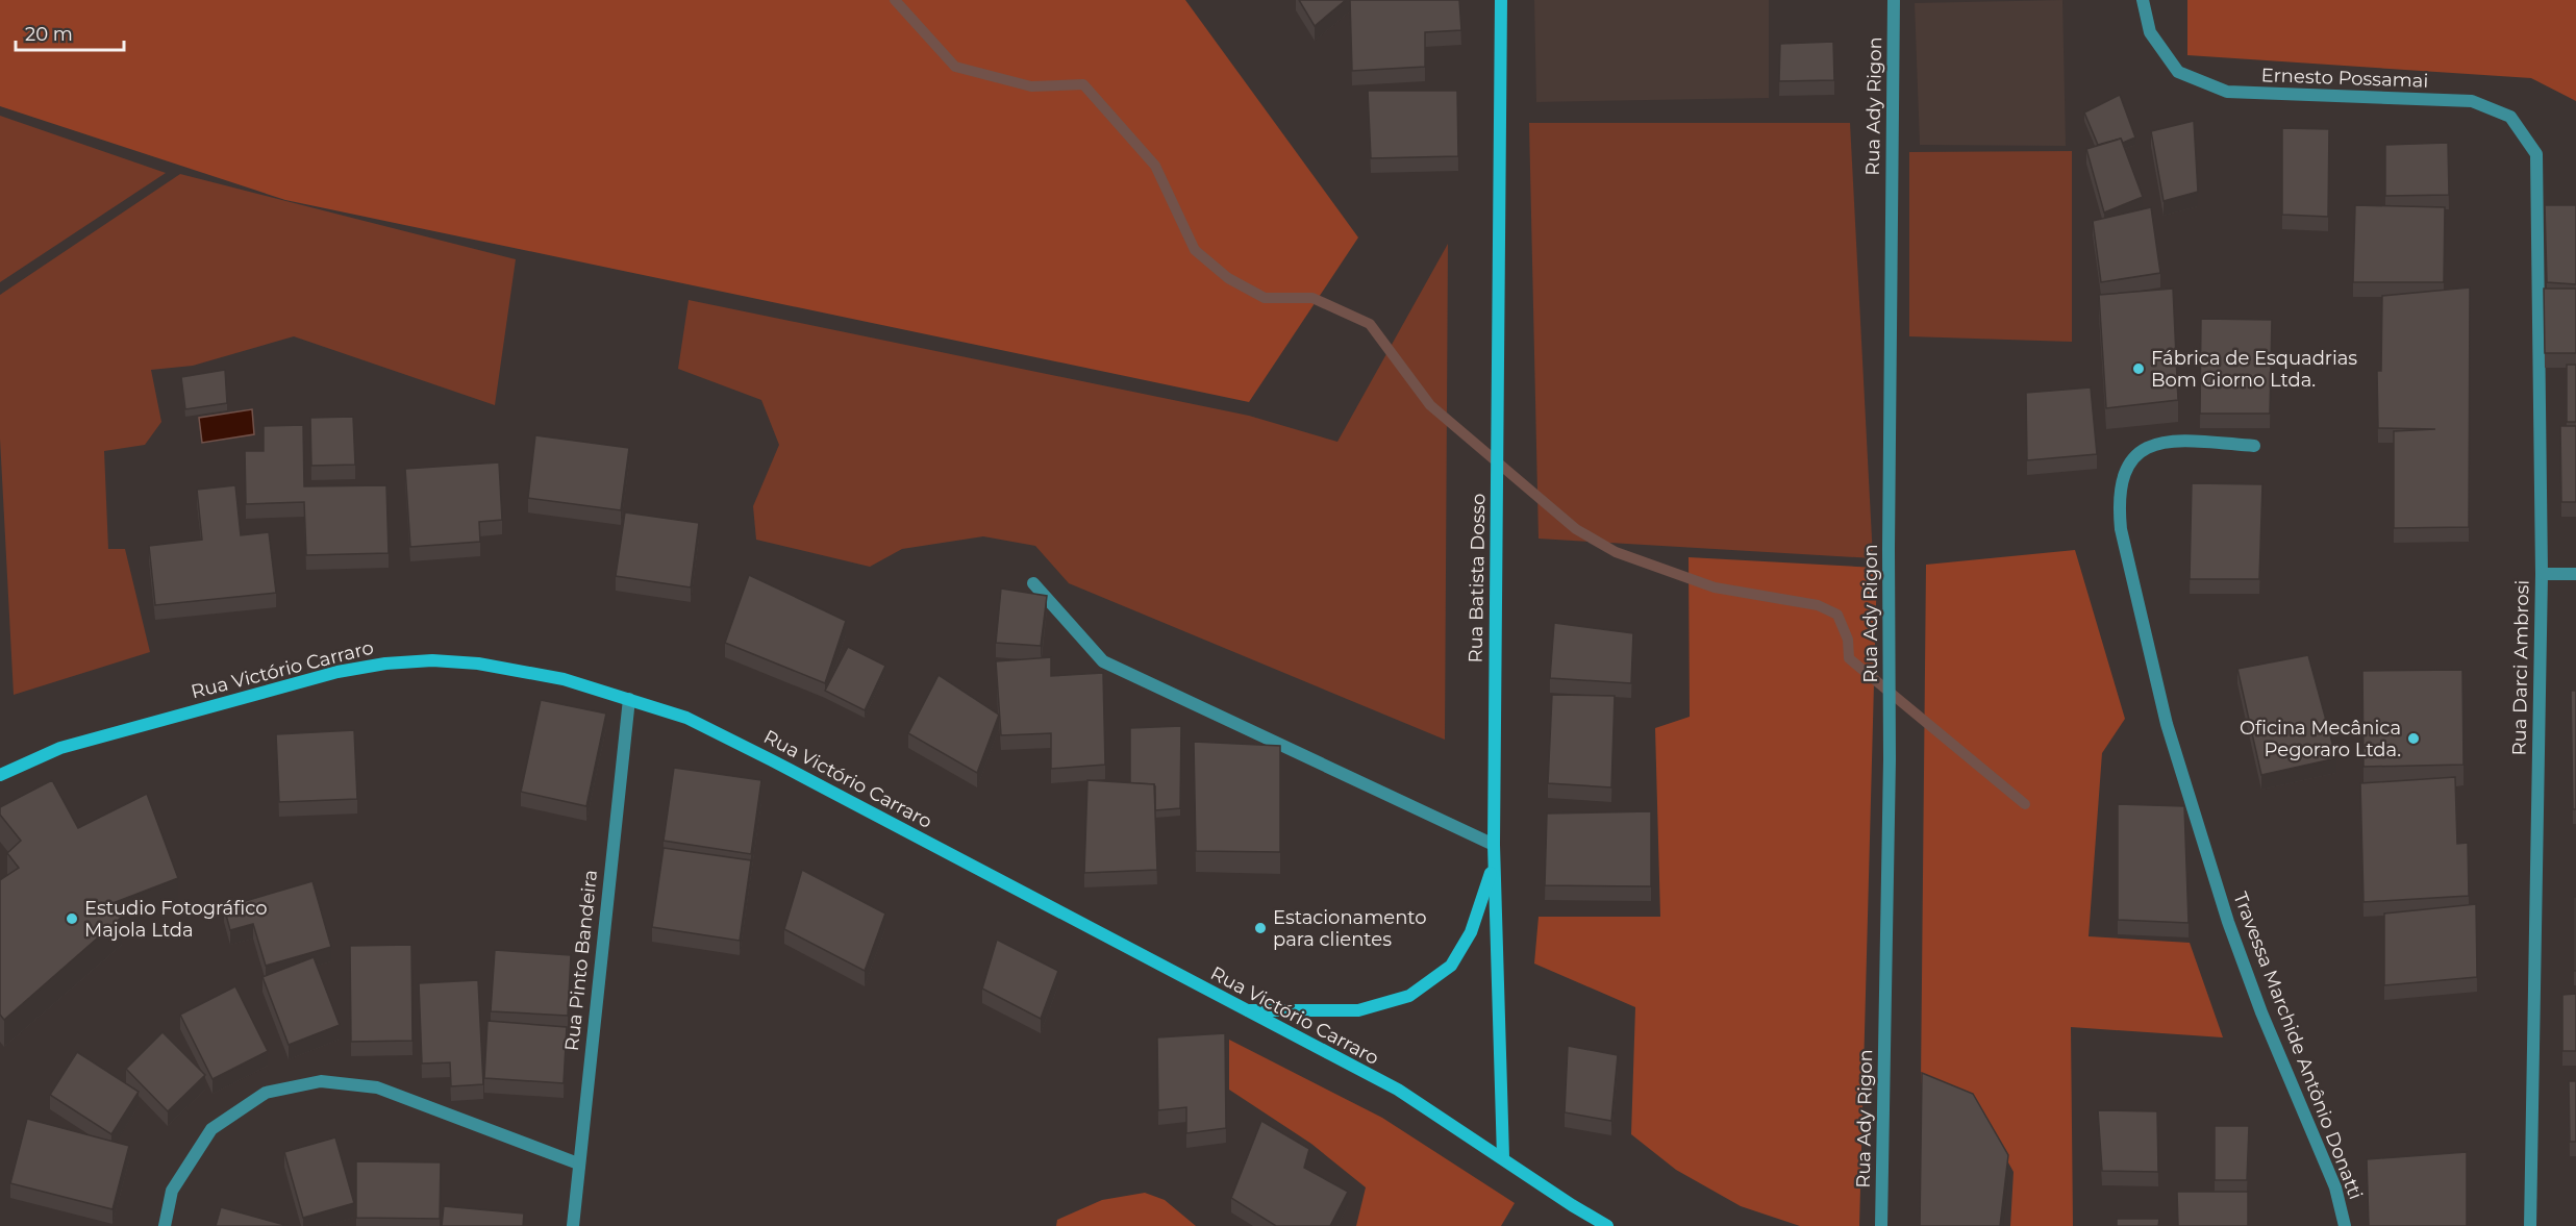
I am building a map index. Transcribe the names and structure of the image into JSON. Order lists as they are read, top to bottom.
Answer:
{
  "streets": {
    "main road": ["Rua Batista Dosso", "Rua Victório Carraro"],
    "street": [
      "Ernesto Possamai",
      "Rua Ady Rigon",
      "Rua Darci Ambrosi",
      "Rua Pinto Bandeira",
      "Travessa Marchide Antônio Donatti"
    ]
  },
  "crossings": [
    ["Ernesto Possamai", "Rua Darci Ambrosi"],
    ["Rua Batista Dosso", "Rua Victório Carraro"],
    ["Rua Victório Carraro", "Rua Pinto Bandeira"]
  ],
  "places": [
    "Fábrica de Esquadrias Bom Giorno Ltda.",
    "Oficina Mecânica Pegoraro Ltda.",
    "Estudio Fotográfico Majola Ltda",
    "Estacionamento para clientes"
  ],
  "scale_bar": "20 m"
}
